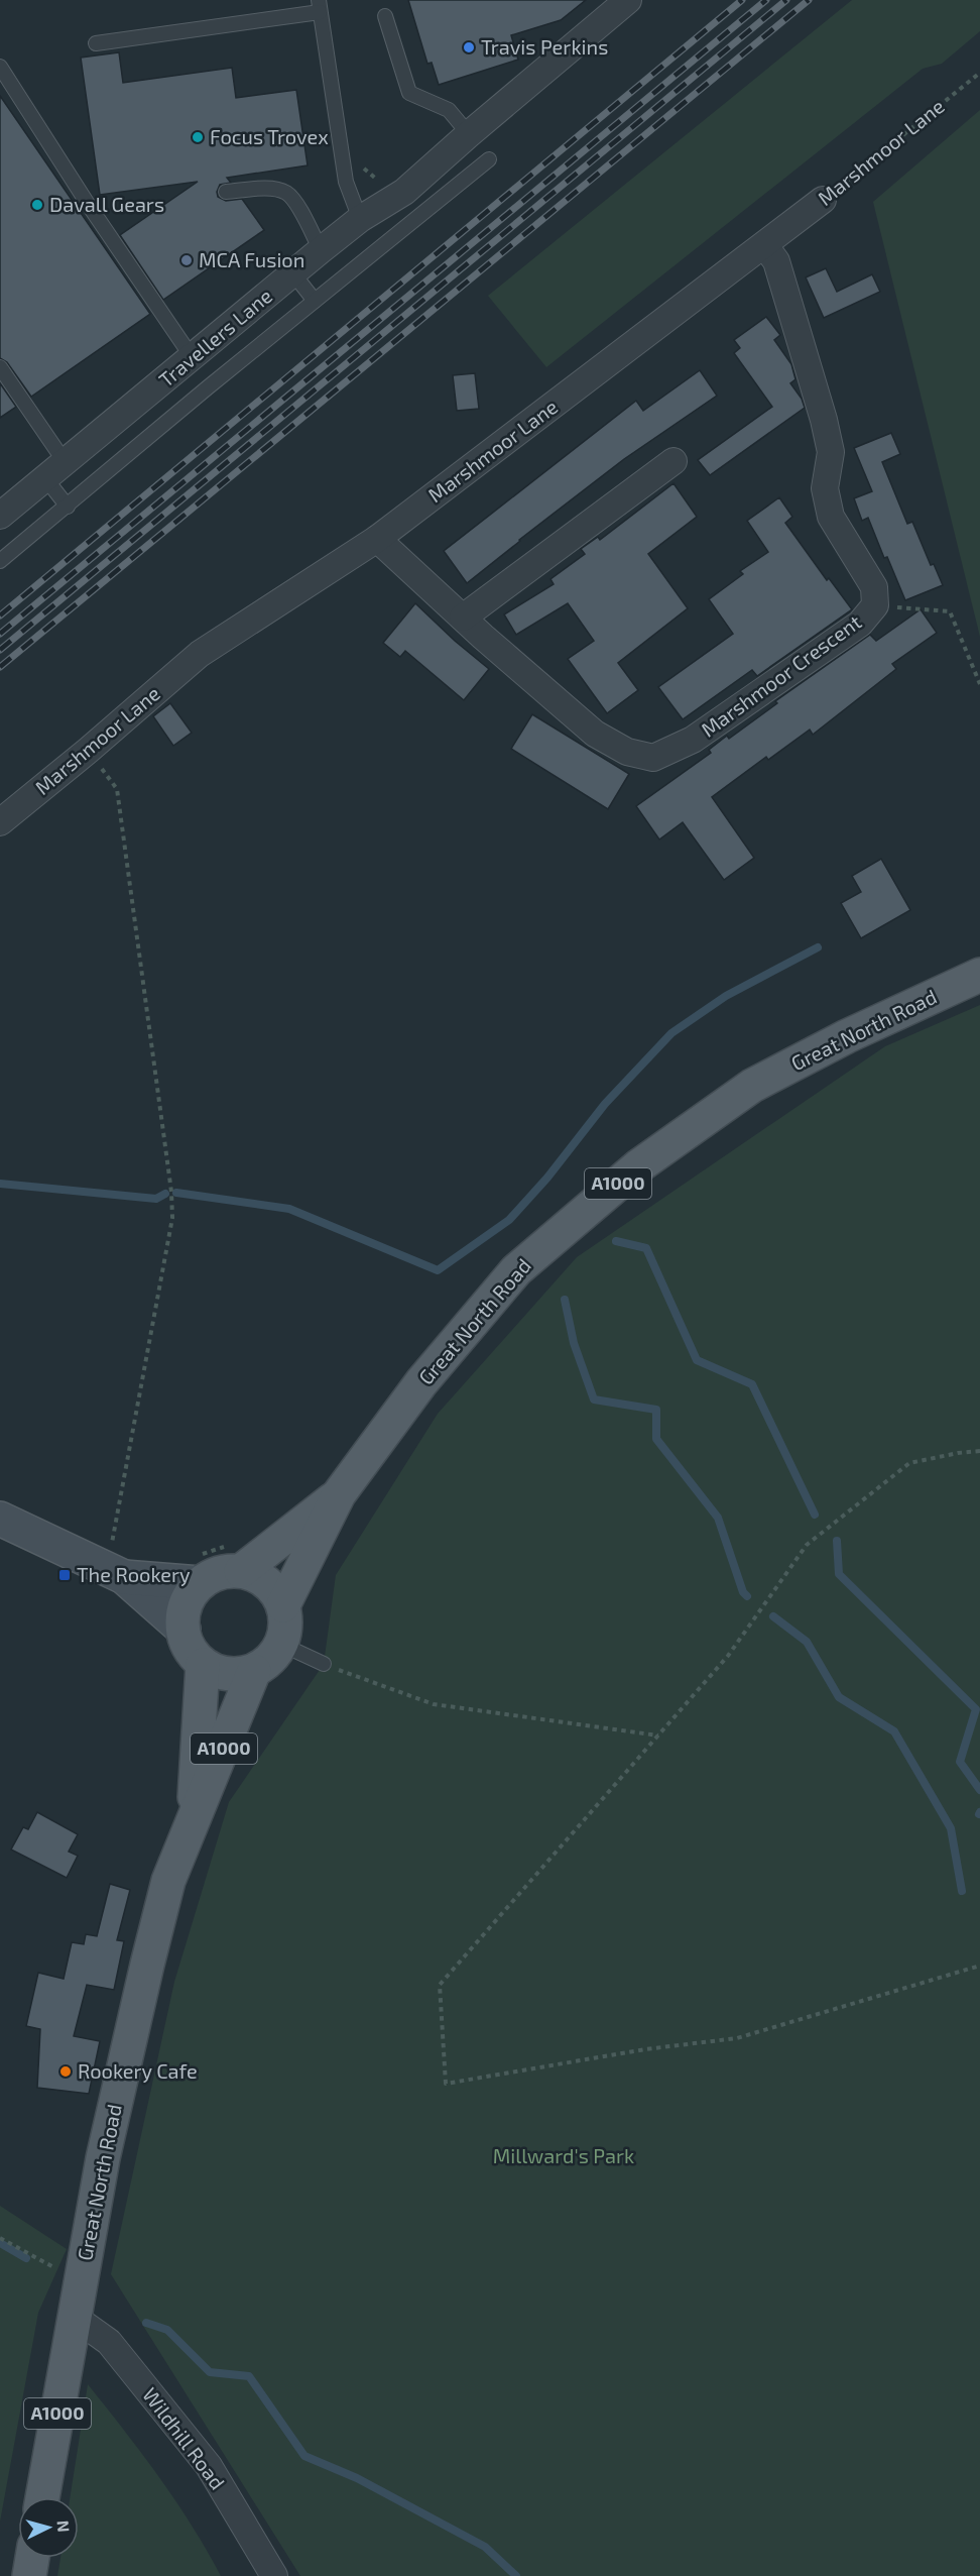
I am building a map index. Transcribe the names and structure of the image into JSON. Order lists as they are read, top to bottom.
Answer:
{
  "streets": {
    "main road": ["Great North Road", "A1000"],
    "street": [
      "Marshmoor Lane",
      "Travellers Lane",
      "Marshmoor Crescent",
      "Wildhill Road"
    ]
  },
  "crossings": [
    ["Marshmoor Lane", "Marshmoor Crescent"],
    ["Great North Road", "Wildhill Road"]
  ],
  "parks": ["Millward's Park"],
  "places": {
    "other": [
      "Travis Perkins",
      "Focus Trovex",
      "Davall Gears",
      "MCA Fusion",
      "Rookery Cafe"
    ],
    "transit": ["The Rookery"]
  },
  "north": "right"
}
